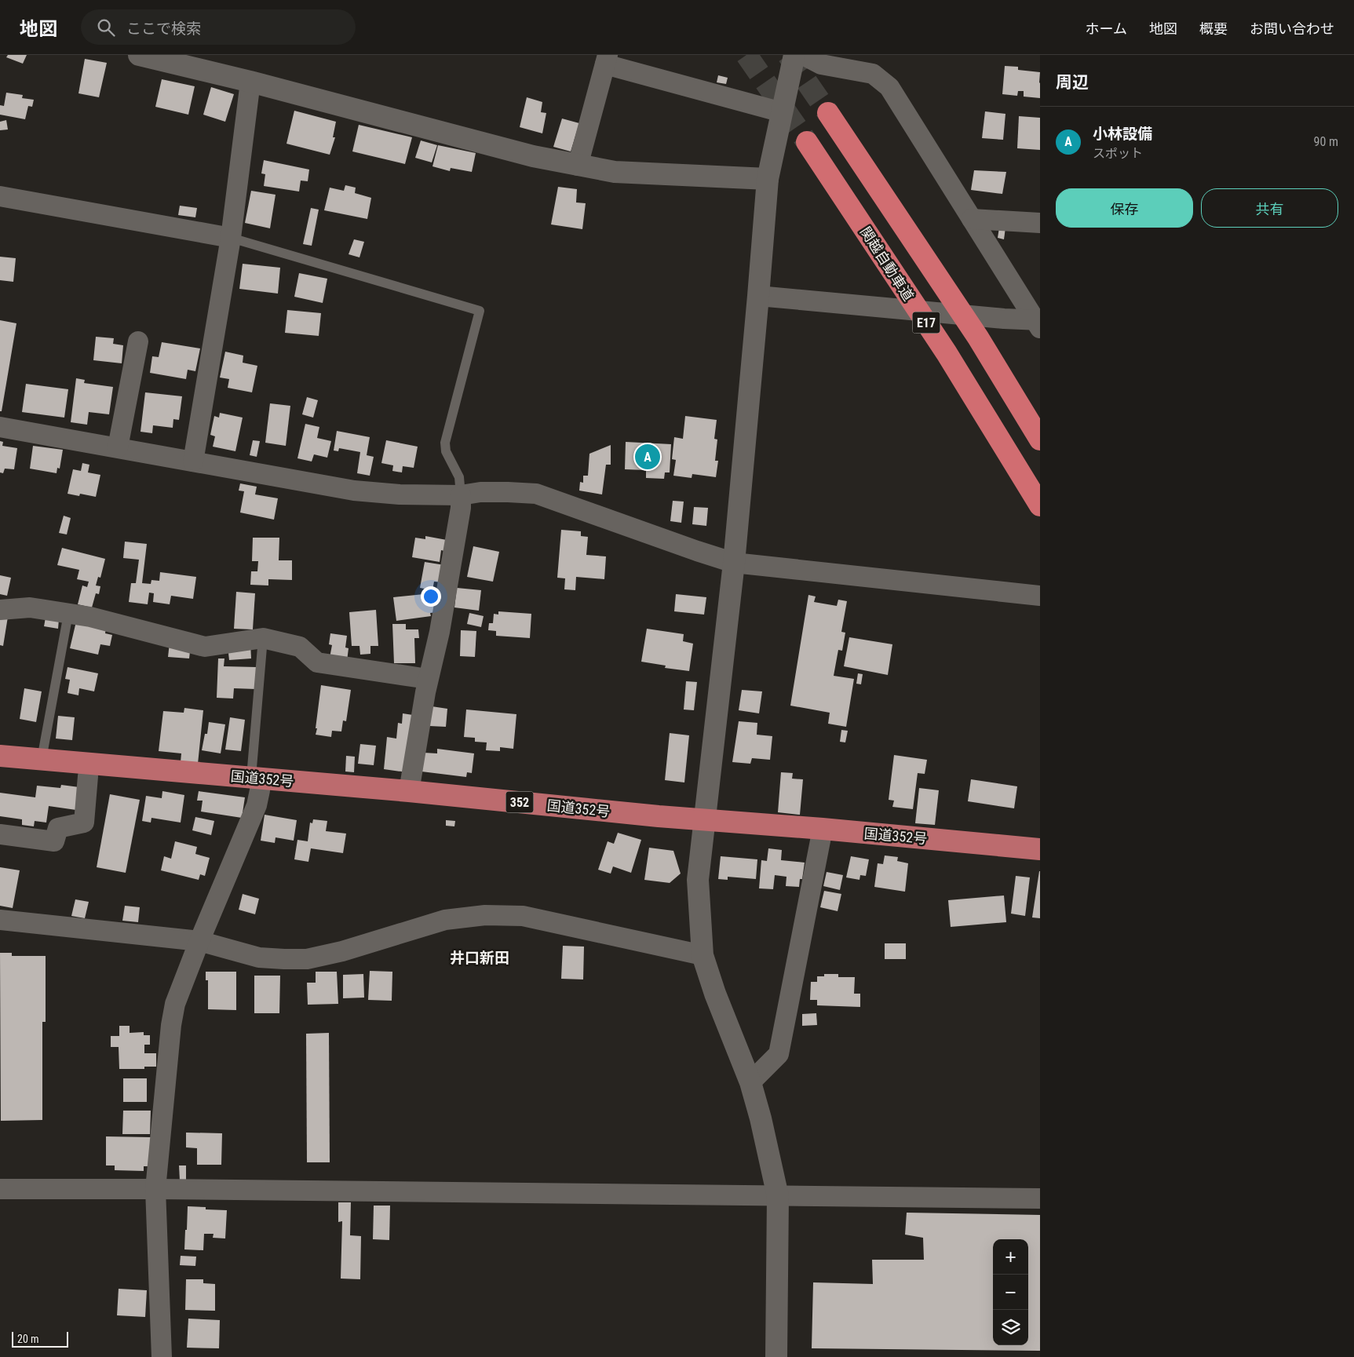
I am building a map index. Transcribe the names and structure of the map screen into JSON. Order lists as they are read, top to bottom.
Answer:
{
  "streets": {
    "highway": [
      "関越自動車道",
      "E17",
      "国道352号",
      "352"
    ]
  },
  "districts": ["井口新田"],
  "scale_bar": "20 m",
  "page": {
    "header": "地図",
    "search": "ここで検索",
    "nav": [
      "ホーム",
      "地図",
      "概要",
      "お問い合わせ"
    ],
    "heading": "周辺",
    "list": [
      {
        "mark": "A",
        "name": "小林設備",
        "note": "スポット",
        "value": "90 m"
      }
    ],
    "buttons": ["保存", "共有"],
    "pins": "A",
    "map_buttons": ["+", "−"],
    "scale": "20 m"
  }
}
